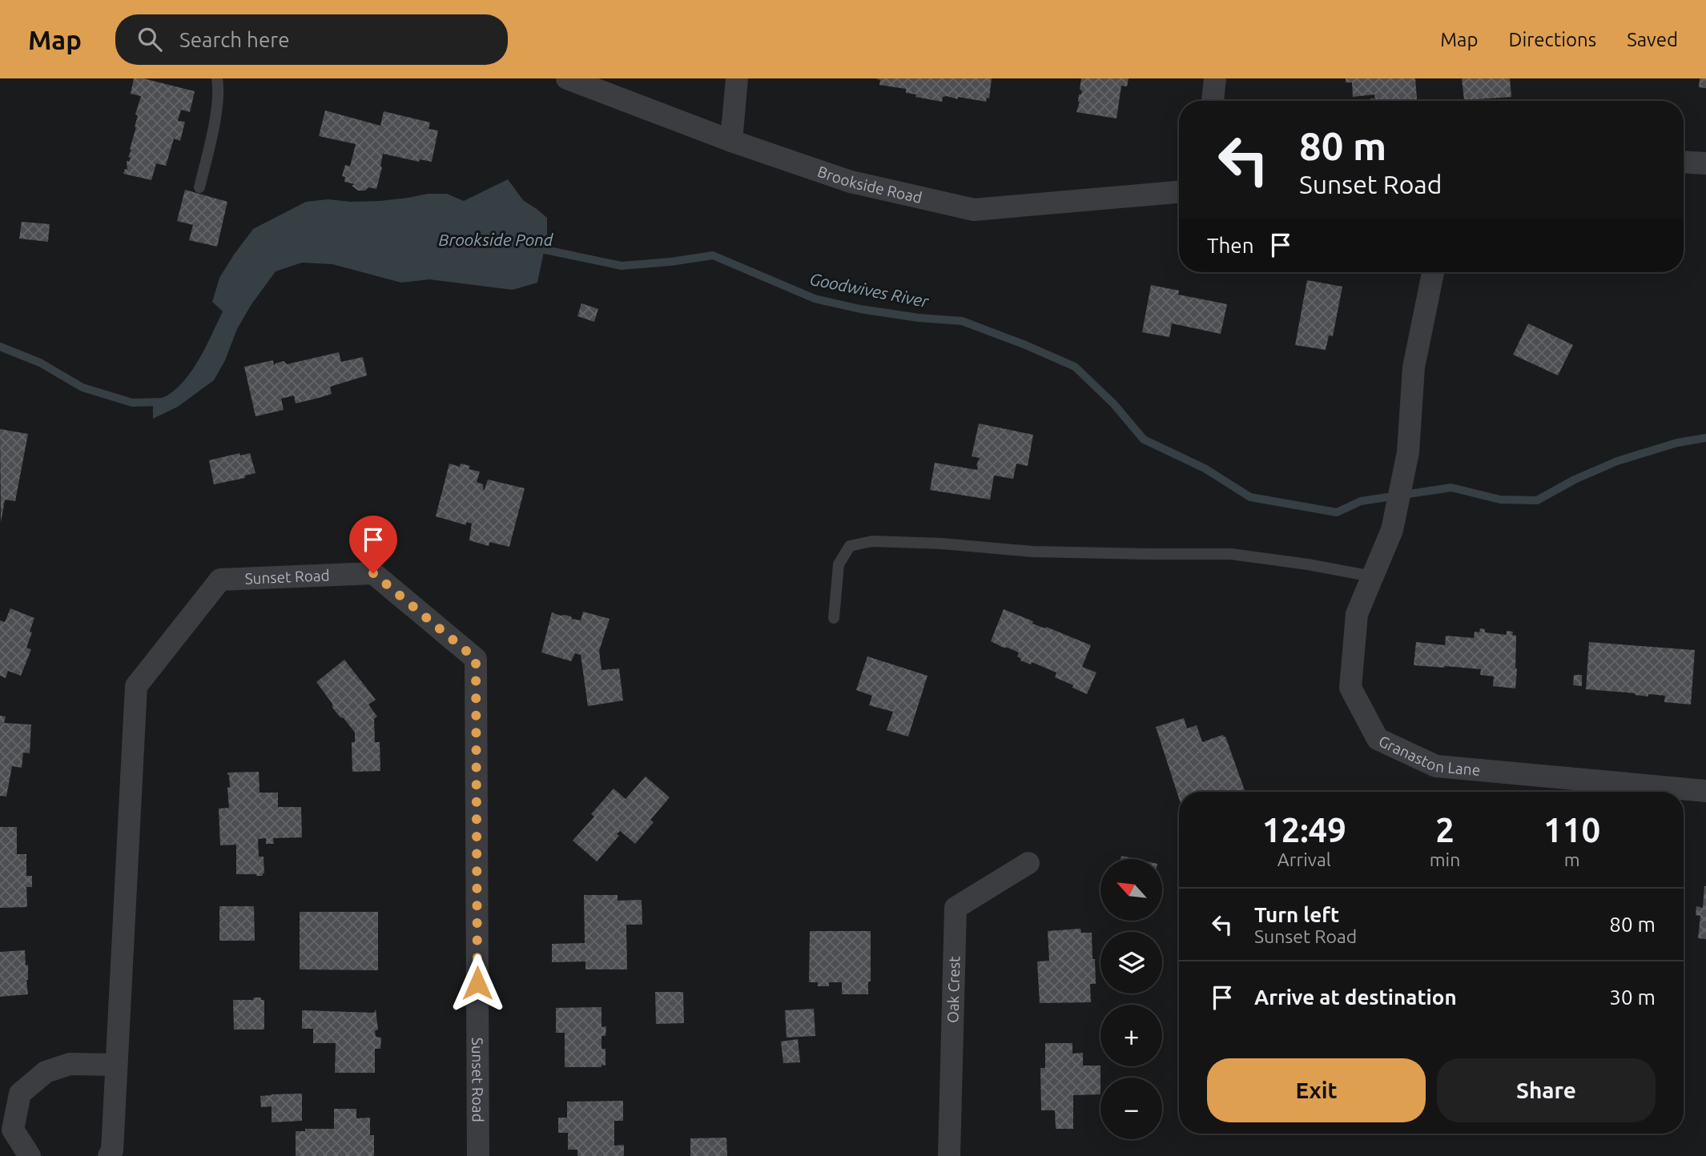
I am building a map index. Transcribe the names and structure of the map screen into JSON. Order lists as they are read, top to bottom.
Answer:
{
  "streets": {
    "street": [
      "Brookside Road",
      "Sunset Road",
      "Granaston Lane",
      "Oak Crest"
    ]
  },
  "water": ["Brookside Pond", "Goodwives River"],
  "north": "top left",
  "page": {
    "header": "Map",
    "search": "Search here",
    "nav": ["Map", "Directions", "Saved"],
    "turn": ["80 m", "Sunset Road"],
    "then": "Then",
    "eta": [
      "12:49",
      "Arrival",
      "2",
      "min",
      "110",
      "m"
    ],
    "map_buttons": ["+", "−"],
    "list": [
      {
        "name": "Turn left",
        "note": "Sunset Road",
        "value": "80 m"
      },
      {
        "name": "Arrive at destination",
        "value": "30 m"
      }
    ],
    "buttons": ["Exit", "Share"]
  }
}
